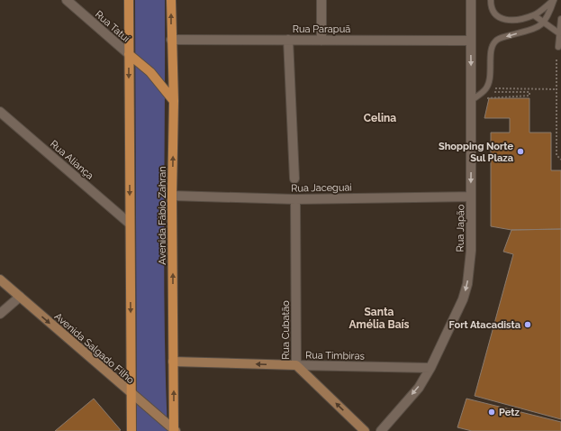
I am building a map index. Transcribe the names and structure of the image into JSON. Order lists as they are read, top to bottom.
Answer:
{
  "streets": {
    "main road": [
      "Avenida Fábio Zahran",
      "Rua Cubatão",
      "Avenida Salgado Filho",
      "Rua Timbiras"
    ],
    "street": [
      "Rua Tatuí",
      "Rua Parapuã",
      "Rua Aliança",
      "Rua Jaceguai",
      "Rua Japão"
    ]
  },
  "crossings": [
    ["Rua Parapuã", "Avenida Fábio Zahran"],
    ["Rua Parapuã", "Rua Japão"],
    ["Rua Jaceguai", "Avenida Fábio Zahran"],
    ["Rua Jaceguai", "Rua Japão"],
    ["Rua Jaceguai", "Rua Cubatão"],
    ["Avenida Fábio Zahran", "Avenida Salgado Filho"],
    ["Avenida Fábio Zahran", "Rua Timbiras"],
    ["Rua Japão", "Rua Timbiras"],
    ["Rua Cubatão", "Rua Timbiras"]
  ],
  "one_way": [
    "Rua Japão",
    "Rua Cubatão",
    "Avenida Salgado Filho",
    "Rua Timbiras"
  ],
  "districts": ["Celina", "Santa Amélia Baís"],
  "places": ["Shopping Norte Sul Plaza", "Fort Atacadista", "Petz"]
}
